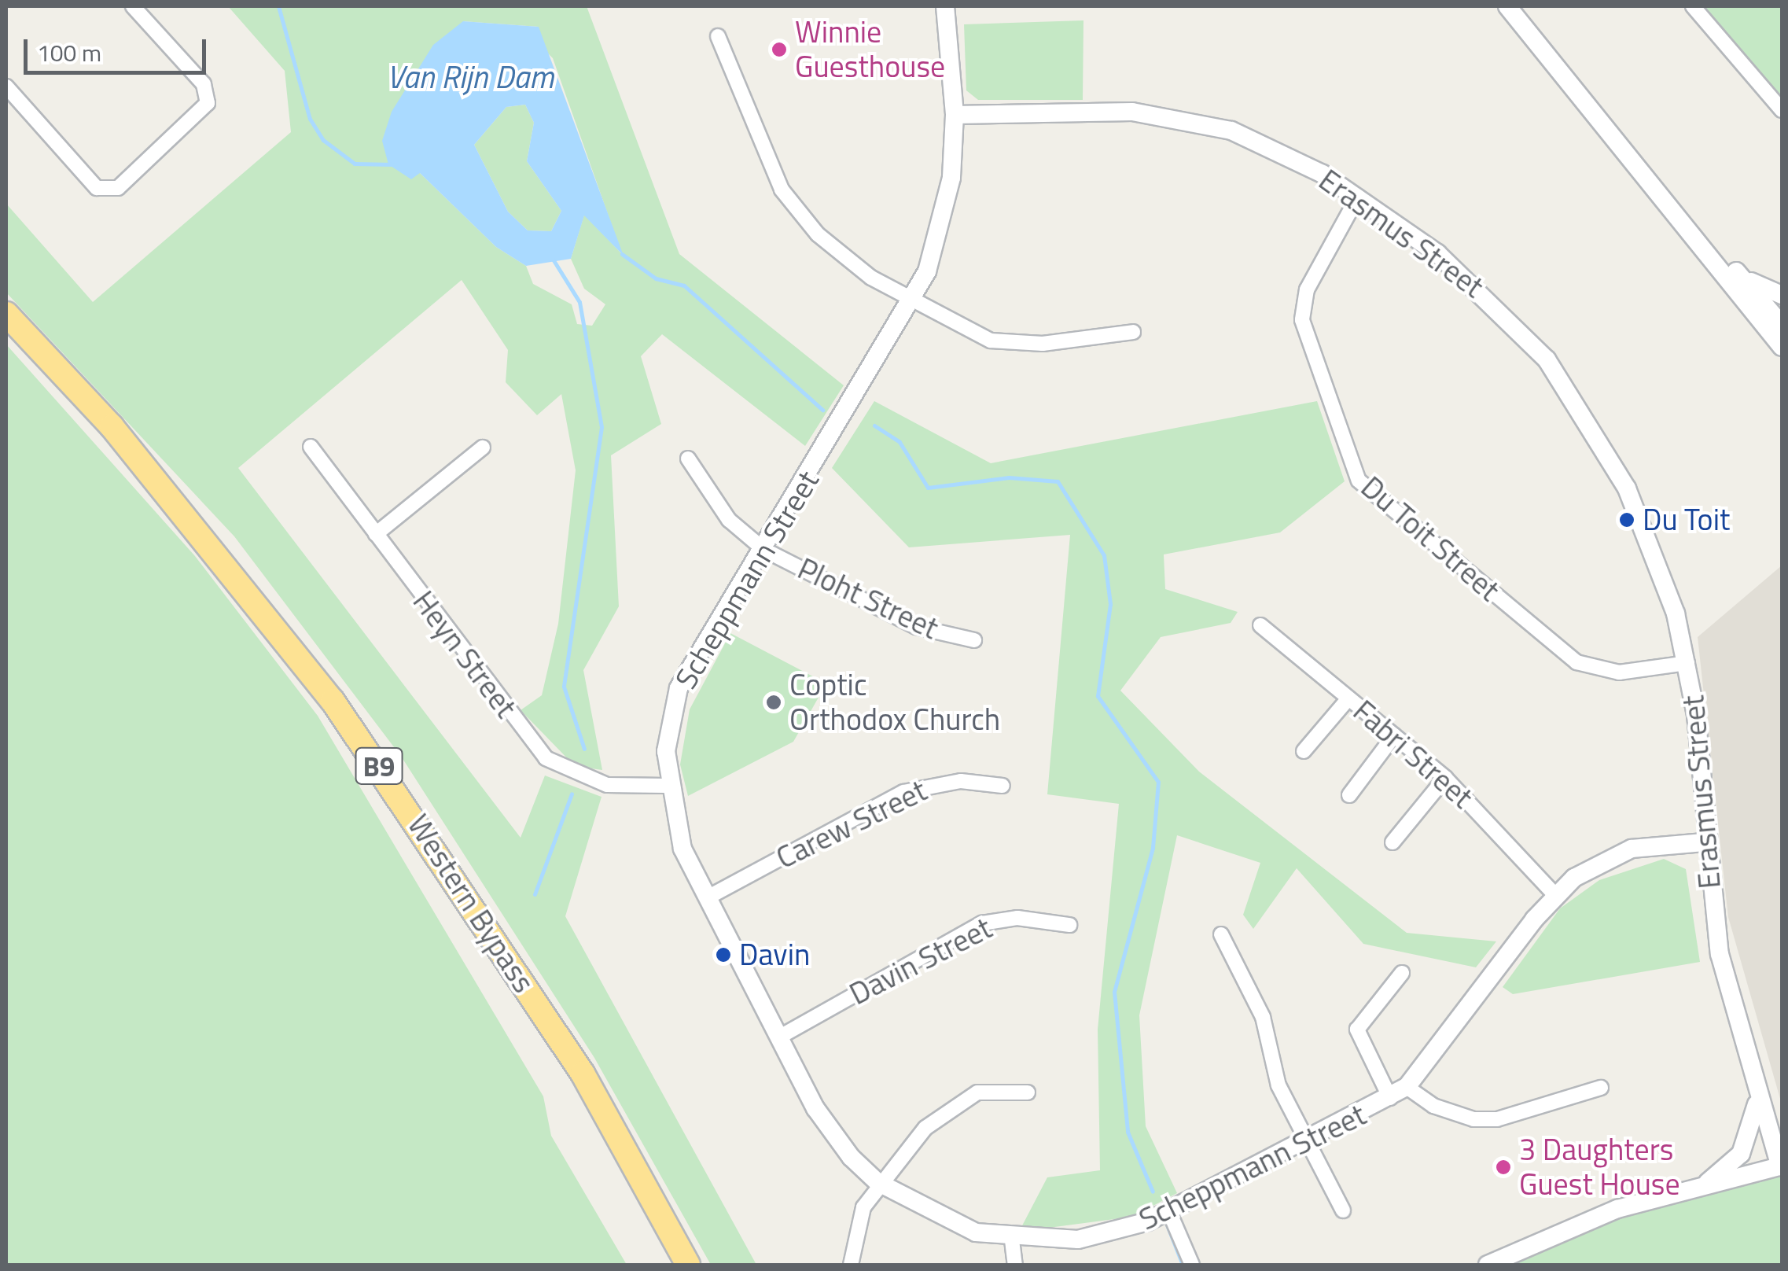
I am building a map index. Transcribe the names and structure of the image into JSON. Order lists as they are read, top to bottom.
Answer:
{
  "streets": {
    "highway": ["B9", "Western Bypass"],
    "street": [
      "Erasmus Street",
      "Du Toit Street",
      "Scheppmann Street",
      "Ploht Street",
      "Heyn Street",
      "Fabri Street",
      "Carew Street",
      "Davin Street"
    ]
  },
  "crossings": [
    ["Erasmus Street", "Du Toit Street"],
    ["Erasmus Street", "Scheppmann Street"],
    ["Scheppmann Street", "Ploht Street"],
    ["Scheppmann Street", "Heyn Street"],
    ["Scheppmann Street", "Fabri Street"],
    ["Scheppmann Street", "Carew Street"],
    ["Scheppmann Street", "Davin Street"]
  ],
  "water": ["Van Rijn Dam"],
  "places": [
    "Winnie Guesthouse",
    "Du Toit",
    "Coptic Orthodox Church",
    "Davin",
    "3 Daughters Guest House"
  ],
  "scale_bar": "100 m"
}
